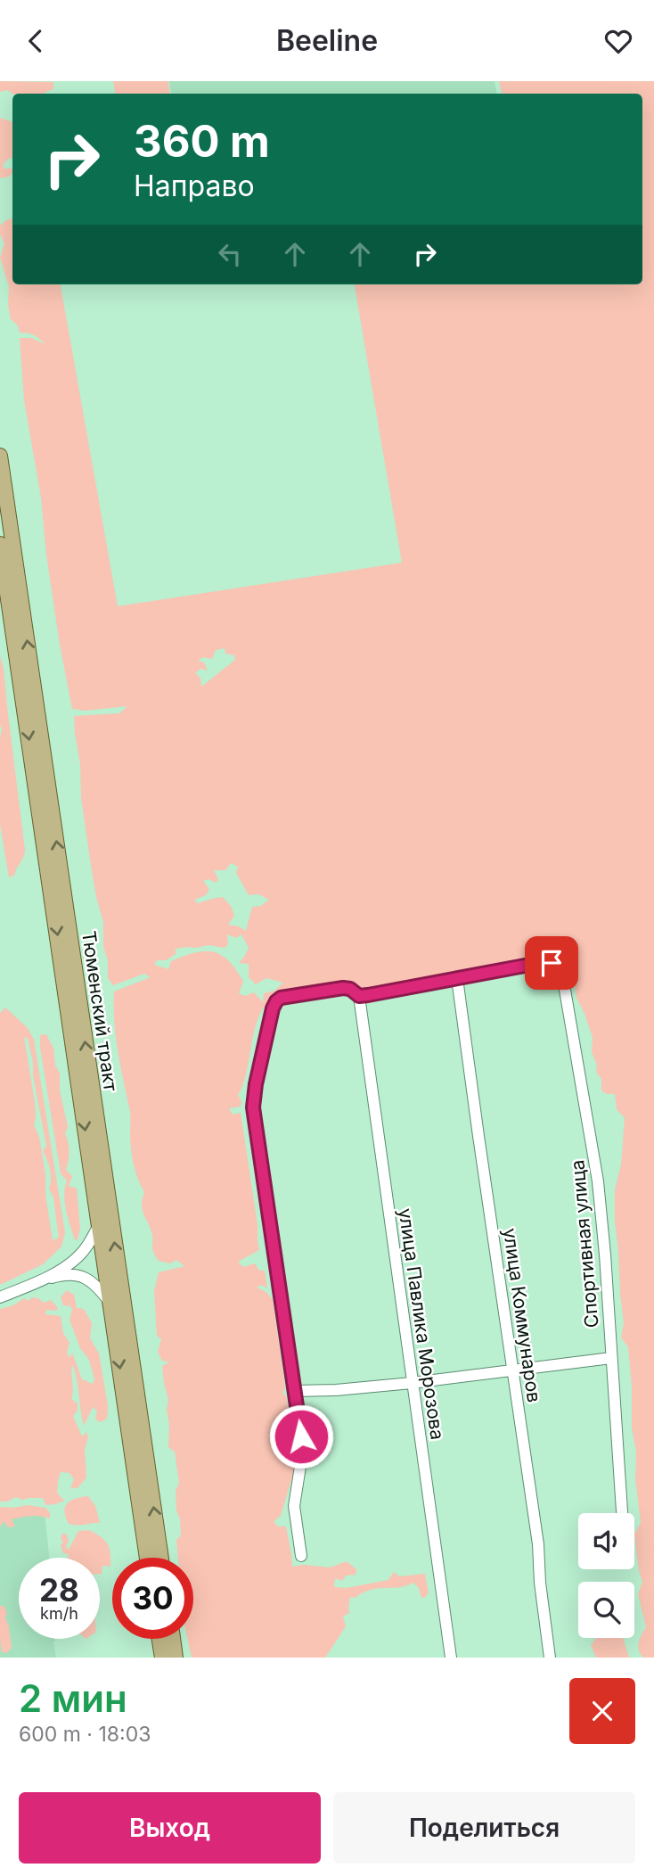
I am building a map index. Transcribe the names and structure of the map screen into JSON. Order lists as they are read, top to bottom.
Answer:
{
  "streets": {
    "main road": ["Тюменский тракт"],
    "street": ["Спортивная улица", "улица Коммунаров", "улица Павлика Морозова"]
  },
  "crossings": [
    ["Спортивная улица", "улица Коммунаров"]
  ],
  "page": {
    "header": "Beeline",
    "turn": ["360 m", "Направо"],
    "speed": "28 km/h",
    "limit": "30",
    "heading": ["2 мин", "600 m · 18:03"],
    "buttons": ["Выход", "Поделиться"]
  }
}
